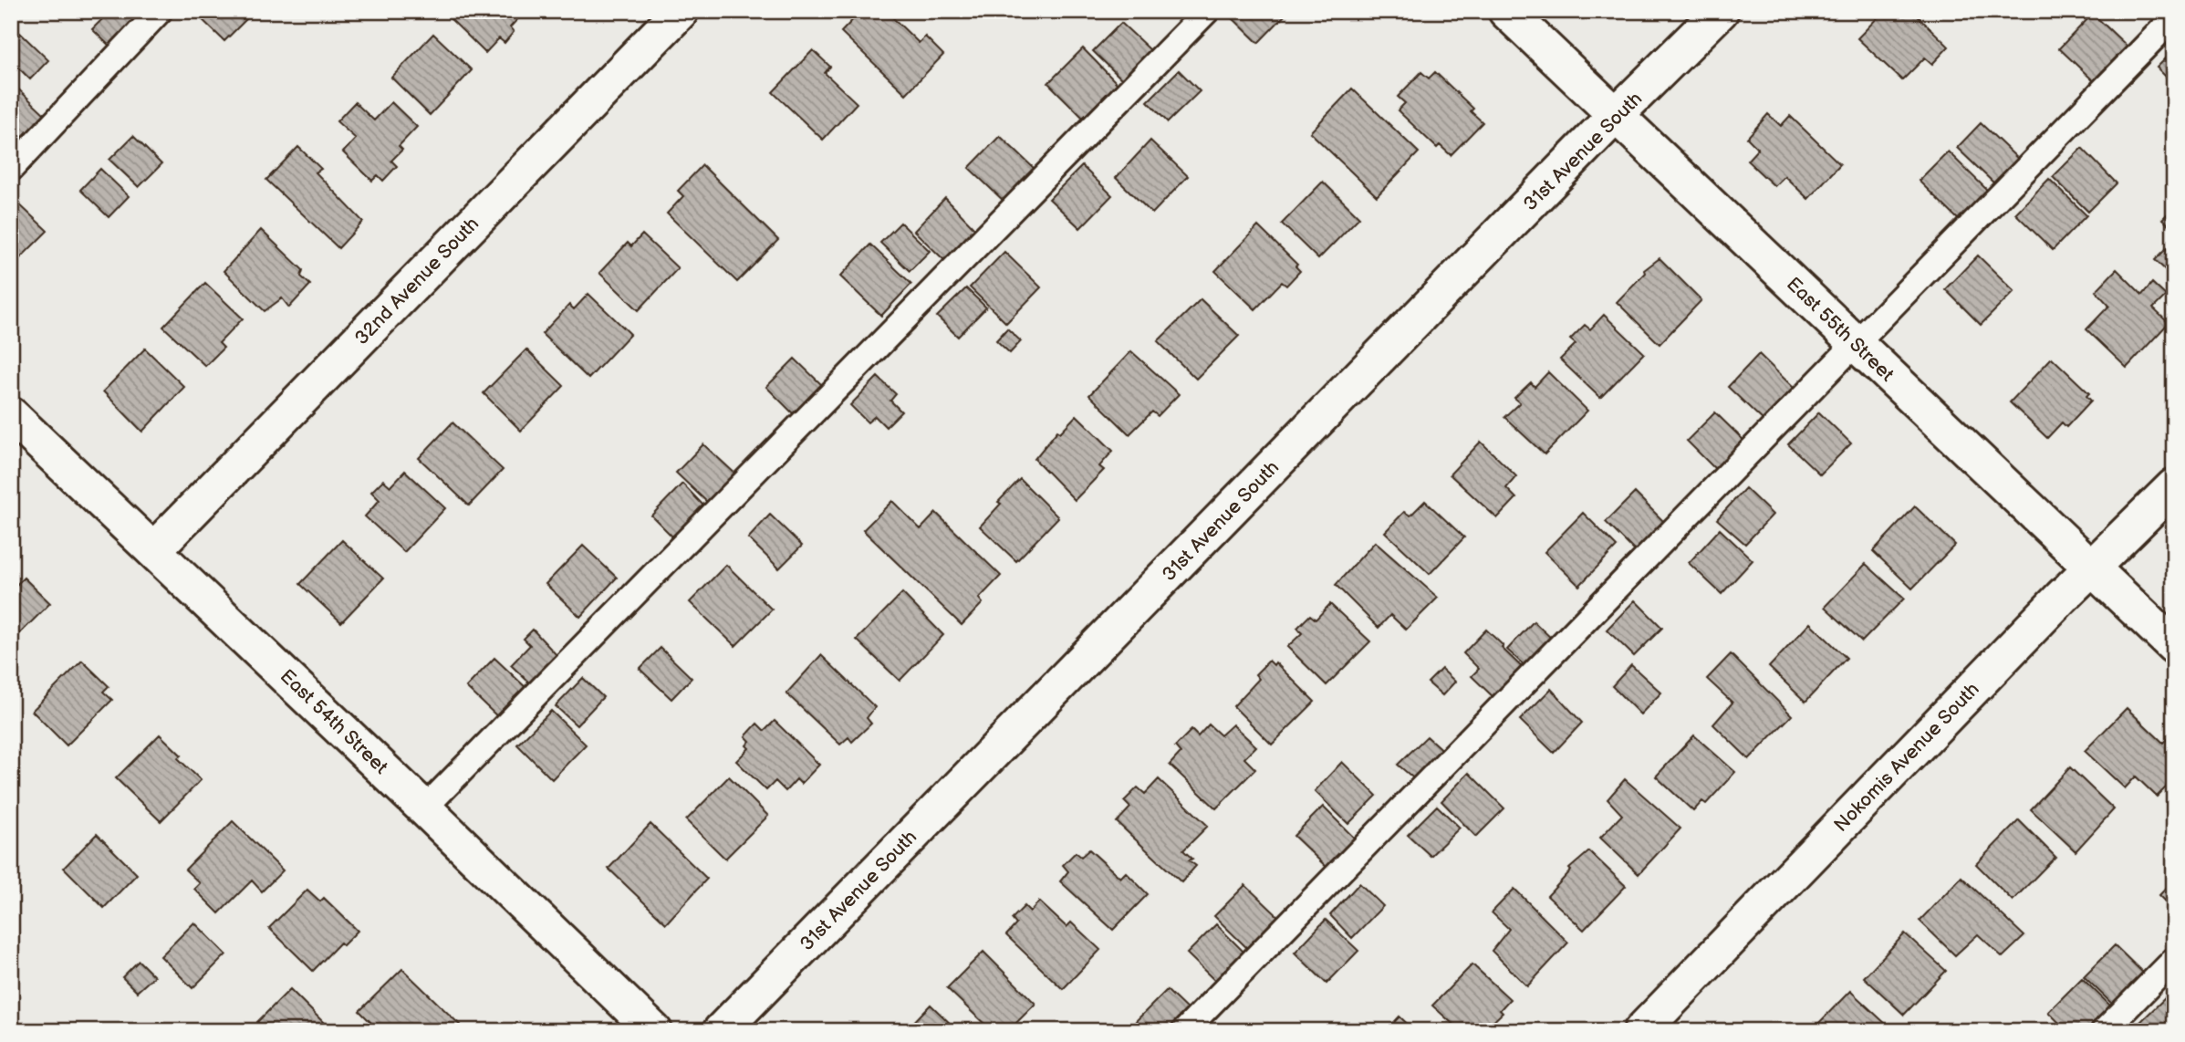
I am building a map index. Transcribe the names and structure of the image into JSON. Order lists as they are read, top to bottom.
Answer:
{
  "streets": {
    "street": [
      "31st Avenue South",
      "32nd Avenue South",
      "East 55th Street",
      "East 54th Street",
      "Nokomis Avenue South"
    ]
  },
  "crossings": [
    ["31st Avenue South", "East 55th Street"],
    ["32nd Avenue South", "East 54th Street"],
    ["East 55th Street", "Nokomis Avenue South"]
  ]
}
